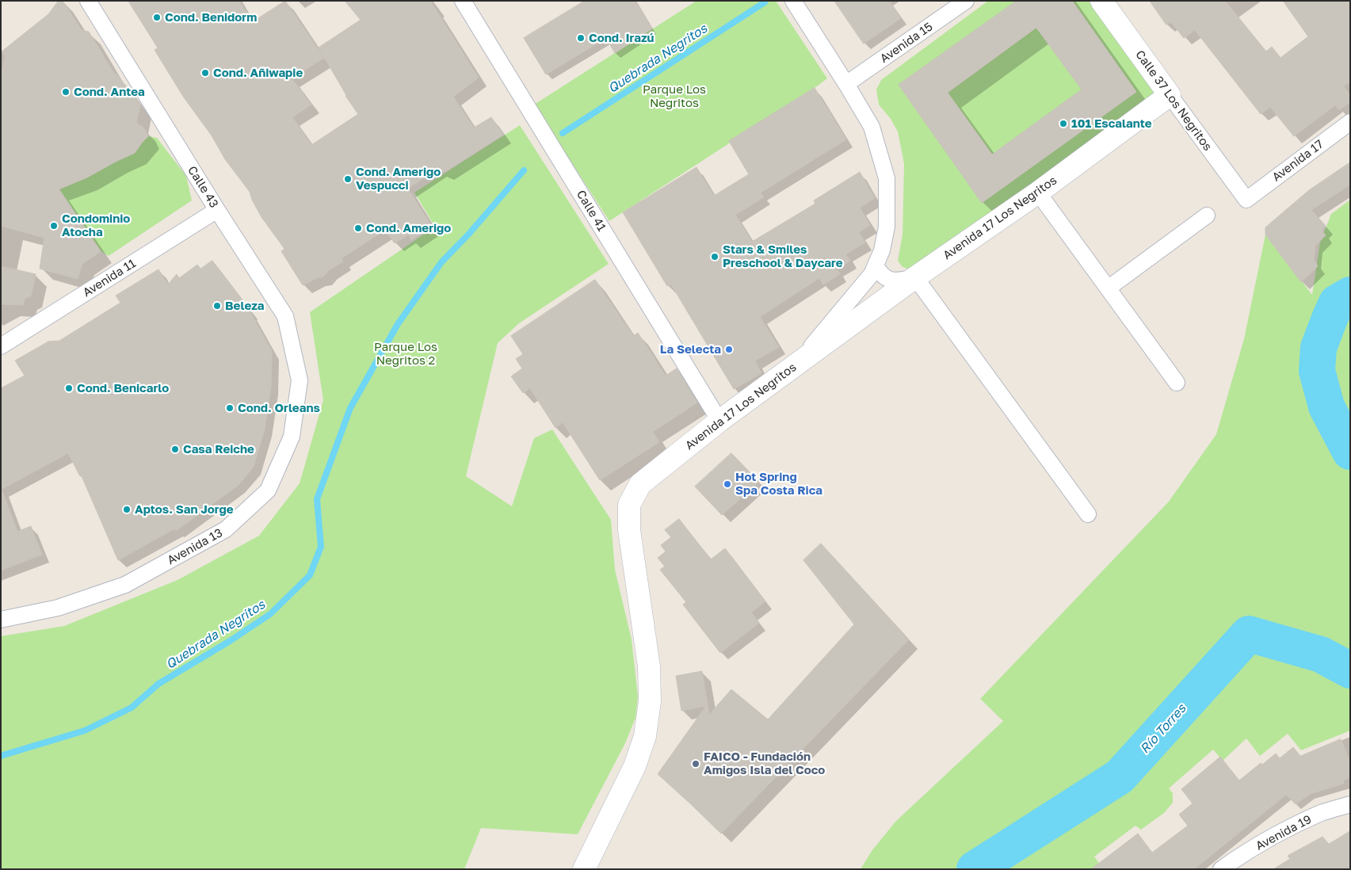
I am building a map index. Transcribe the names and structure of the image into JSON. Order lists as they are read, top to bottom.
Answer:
{
  "streets": {
    "street": [
      "Avenida 15",
      "Calle 37 Los Negritos",
      "Avenida 17",
      "Calle 43",
      "Calle 41",
      "Avenida 17 Los Negritos",
      "Avenida 11",
      "Avenida 13",
      "Avenida 19"
    ]
  },
  "crossings": [
    ["Calle 37 Los Negritos", "Avenida 17"],
    ["Calle 37 Los Negritos", "Avenida 17 Los Negritos"],
    ["Calle 43", "Avenida 11"],
    ["Calle 43", "Avenida 13"],
    ["Calle 41", "Avenida 17 Los Negritos"]
  ],
  "water": ["Quebrada Negritos", "Río Torres"],
  "parks": ["Parque Los Negritos", "Parque Los Negritos 2"],
  "places": [
    "Cond. Benidorm",
    "Cond. Irazú",
    "Cond. Añiwapie",
    "Cond. Antea",
    "101 Escalante",
    "Cond. Amerigo Vespucci",
    "Condominio Atocha",
    "Cond. Amerigo",
    "Stars & Smiles Preschool & Daycare",
    "Beleza",
    "La Selecta",
    "Cond. Benicarlo",
    "Cond. Orleans",
    "Casa Reiche",
    "Hot Spring Spa Costa Rica",
    "Aptos. San Jorge",
    "FAICO - Fundación Amigos Isla del Coco"
  ]
}
